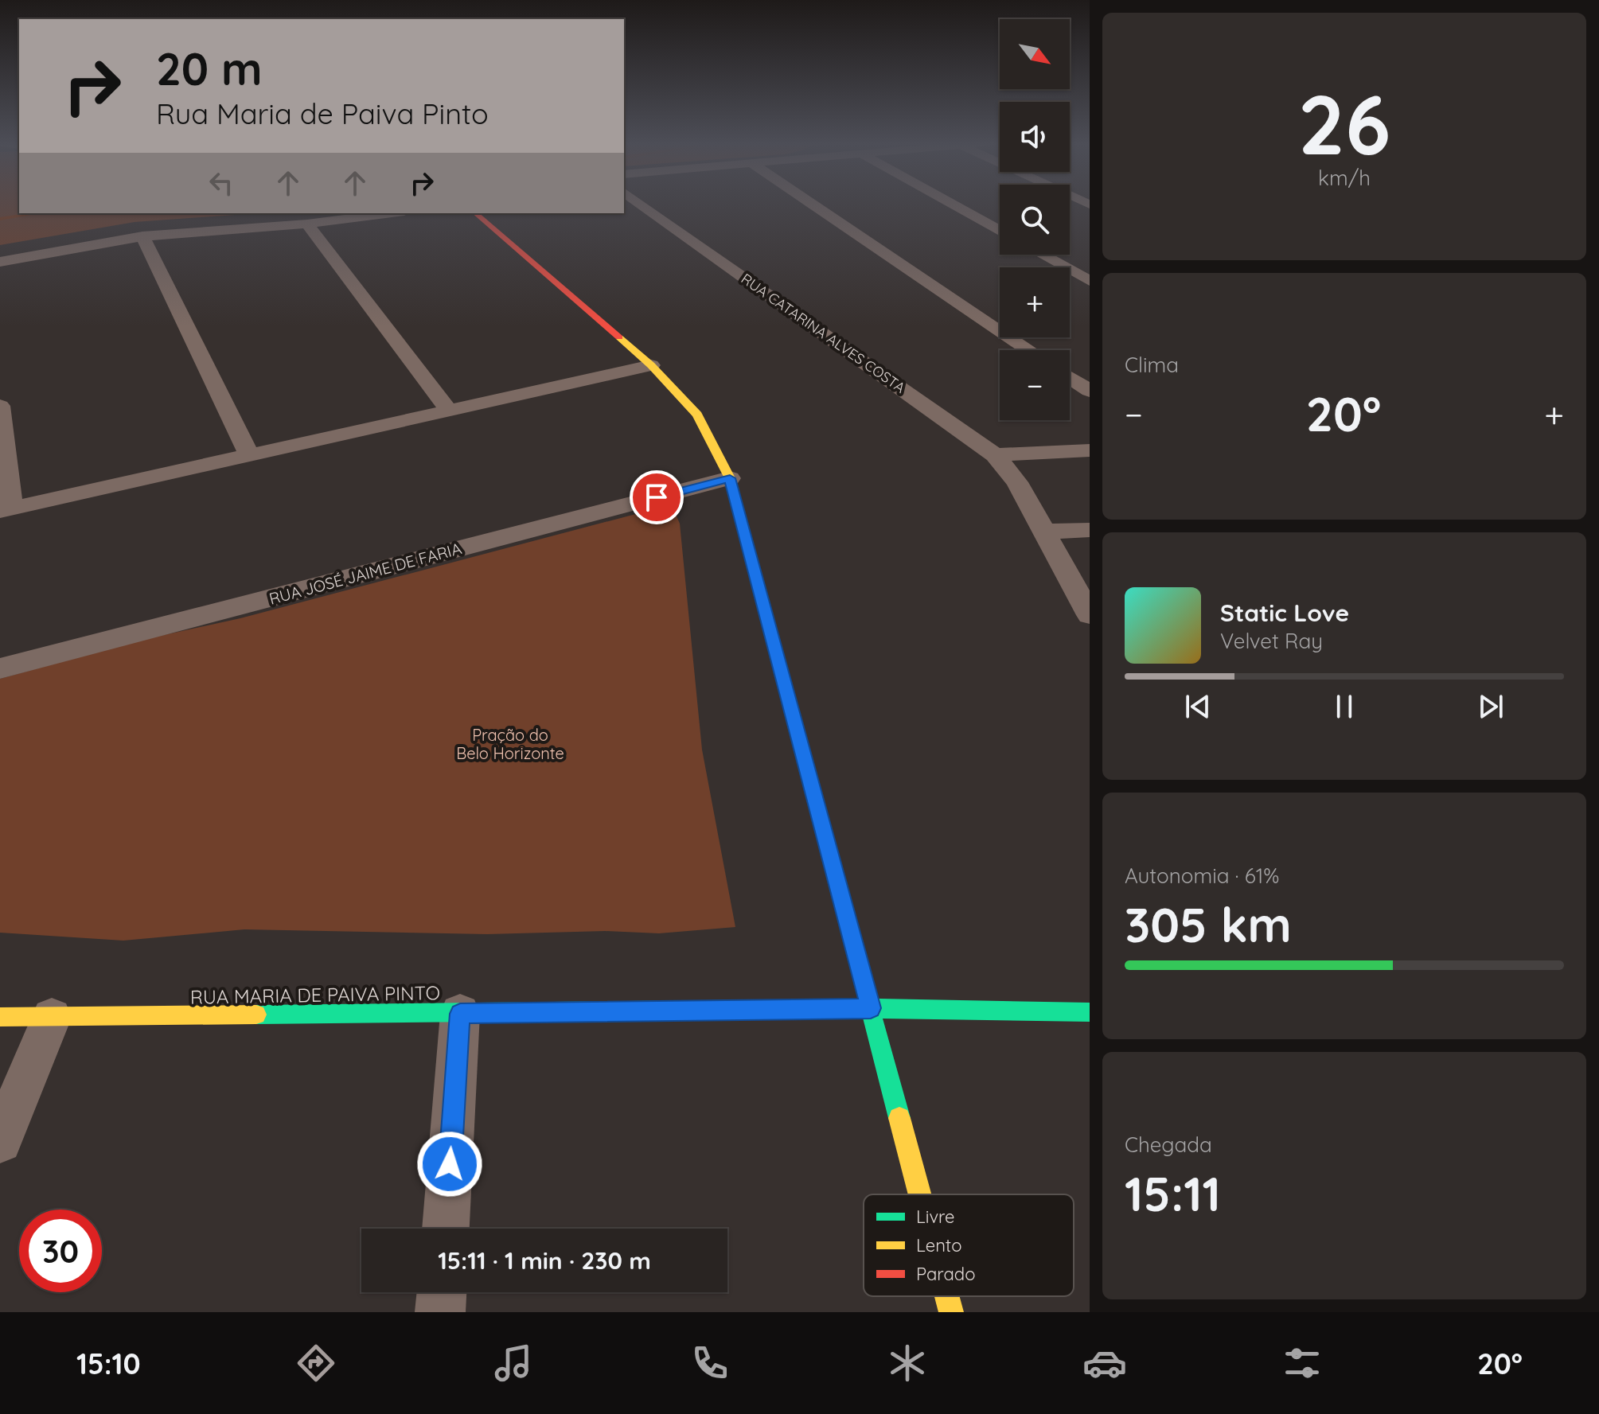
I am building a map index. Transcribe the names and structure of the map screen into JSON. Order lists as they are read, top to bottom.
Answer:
{
  "streets": {
    "street": ["RUA CATARINA ALVES COSTA", "RUA JOSÉ JAIME DE FARIA", "RUA MARIA DE PAIVA PINTO"]
  },
  "parks": ["Pração do Belo Horizonte"],
  "legend": ["Livre", "Lento", "Parado"],
  "north": "bottom right",
  "page": {
    "tile": [
      ["26", "km/h"],
      "Clima",
      ["Autonomia · 61%", "305 km"],
      ["Chegada", "15:11"]
    ],
    "map_buttons": ["+", "−"],
    "turn": ["20 m", "Rua Maria de Paiva Pinto"],
    "heat": ["−", "20°", "+"],
    "song": ["Static Love", "Velvet Ray"],
    "limit": "30",
    "trip": "15:11 · 1 min · 230 m",
    "tabs": ["15:10", "20°"]
  }
}
